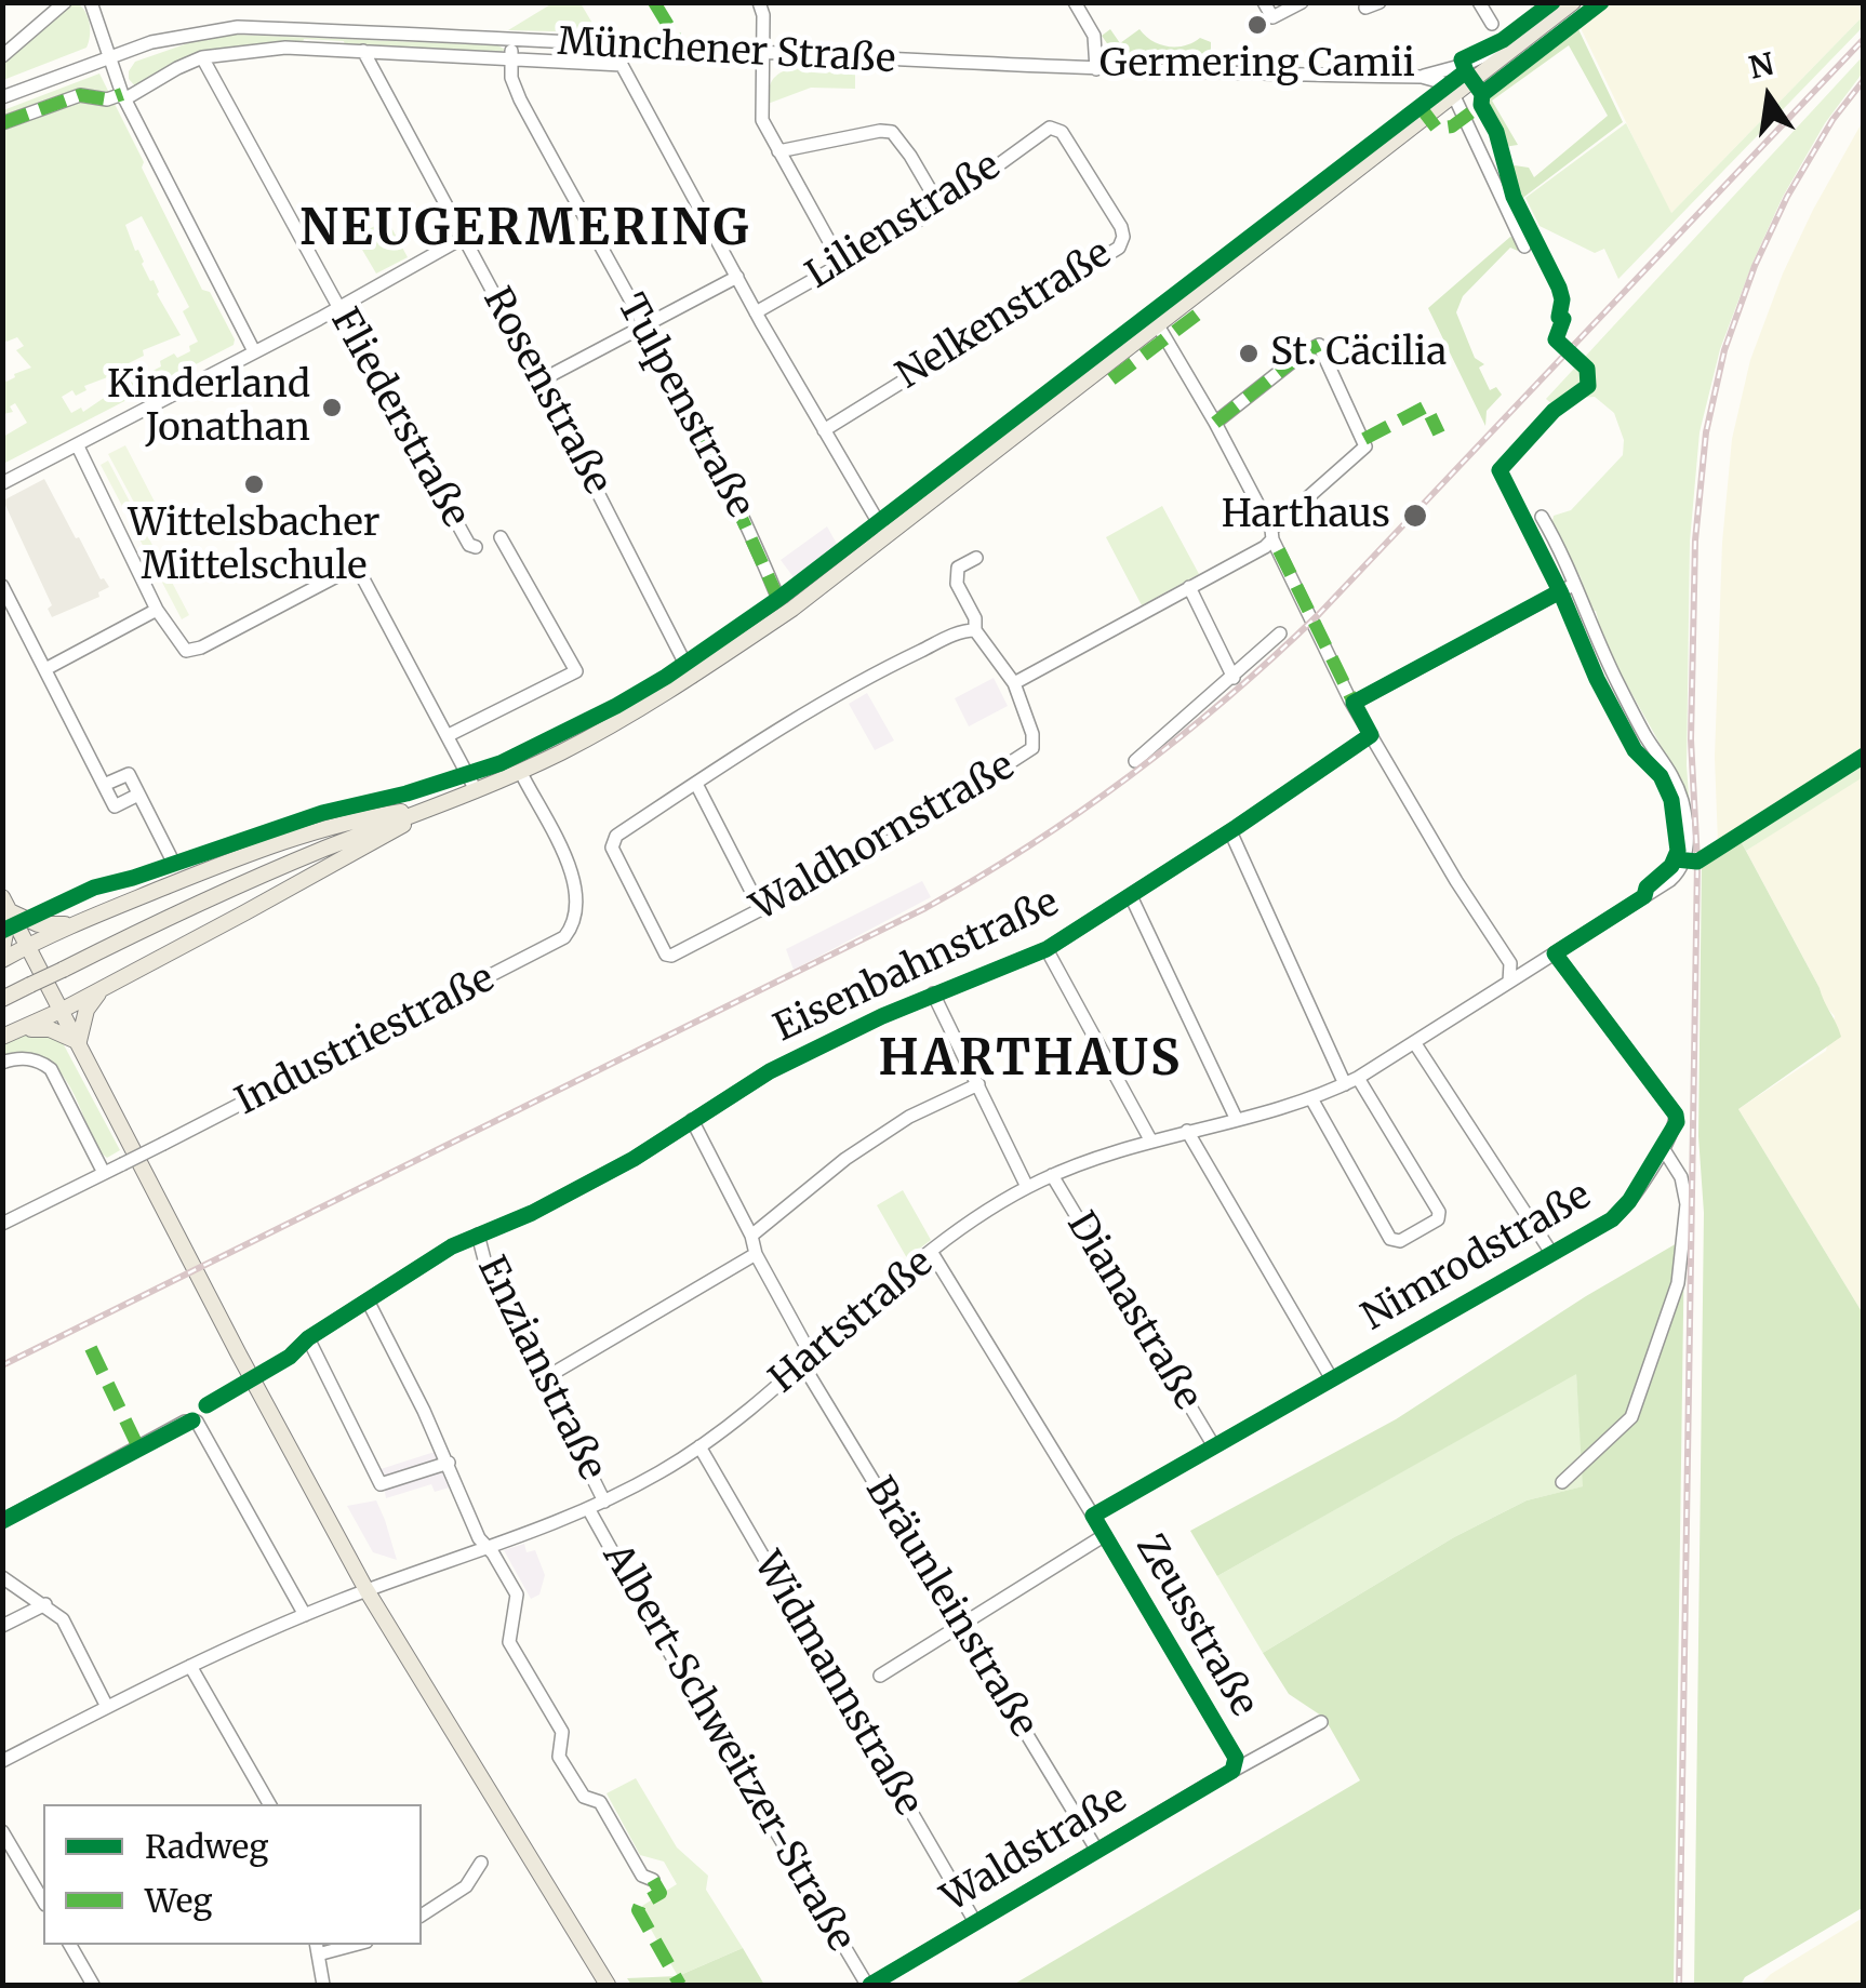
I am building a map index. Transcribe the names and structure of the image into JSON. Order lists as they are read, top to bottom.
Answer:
{
  "streets": {
    "street": [
      "Münchener Straße",
      "Lilienstraße",
      "Nelkenstraße",
      "Rosenstraße",
      "Tulpenstraße",
      "Fliederstraße",
      "Waldhornstraße",
      "Eisenbahnstraße",
      "Industriestraße",
      "Nimrodstraße",
      "Dianastraße",
      "Hartstraße",
      "Enzianstraße",
      "Bräunleinstraße",
      "Zeusstraße",
      "Widmannstraße",
      "Albert-Schweitzer-Straße",
      "Waldstraße"
    ]
  },
  "crossings": [
    ["Münchener Straße", "Tulpenstraße"],
    ["Lilienstraße", "Nelkenstraße"],
    ["Eisenbahnstraße", "Enzianstraße"],
    ["Eisenbahnstraße", "Bräunleinstraße"],
    ["Nimrodstraße", "Dianastraße"],
    ["Nimrodstraße", "Zeusstraße"],
    ["Dianastraße", "Hartstraße"],
    ["Hartstraße", "Enzianstraße"],
    ["Hartstraße", "Bräunleinstraße"],
    ["Hartstraße", "Zeusstraße"],
    ["Hartstraße", "Widmannstraße"],
    ["Hartstraße", "Albert-Schweitzer-Straße"],
    ["Bräunleinstraße", "Waldstraße"],
    ["Zeusstraße", "Waldstraße"],
    ["Widmannstraße", "Waldstraße"],
    ["Albert-Schweitzer-Straße", "Waldstraße"]
  ],
  "districts": ["NEUGERMERING", "HARTHAUS"],
  "places": [
    "Germering Camii",
    "St. Cäcilia",
    "Kinderland Jonathan",
    "Wittelsbacher Mittelschule",
    "Harthaus"
  ],
  "legend": ["Radweg", "Weg"],
  "north": "top"
}
